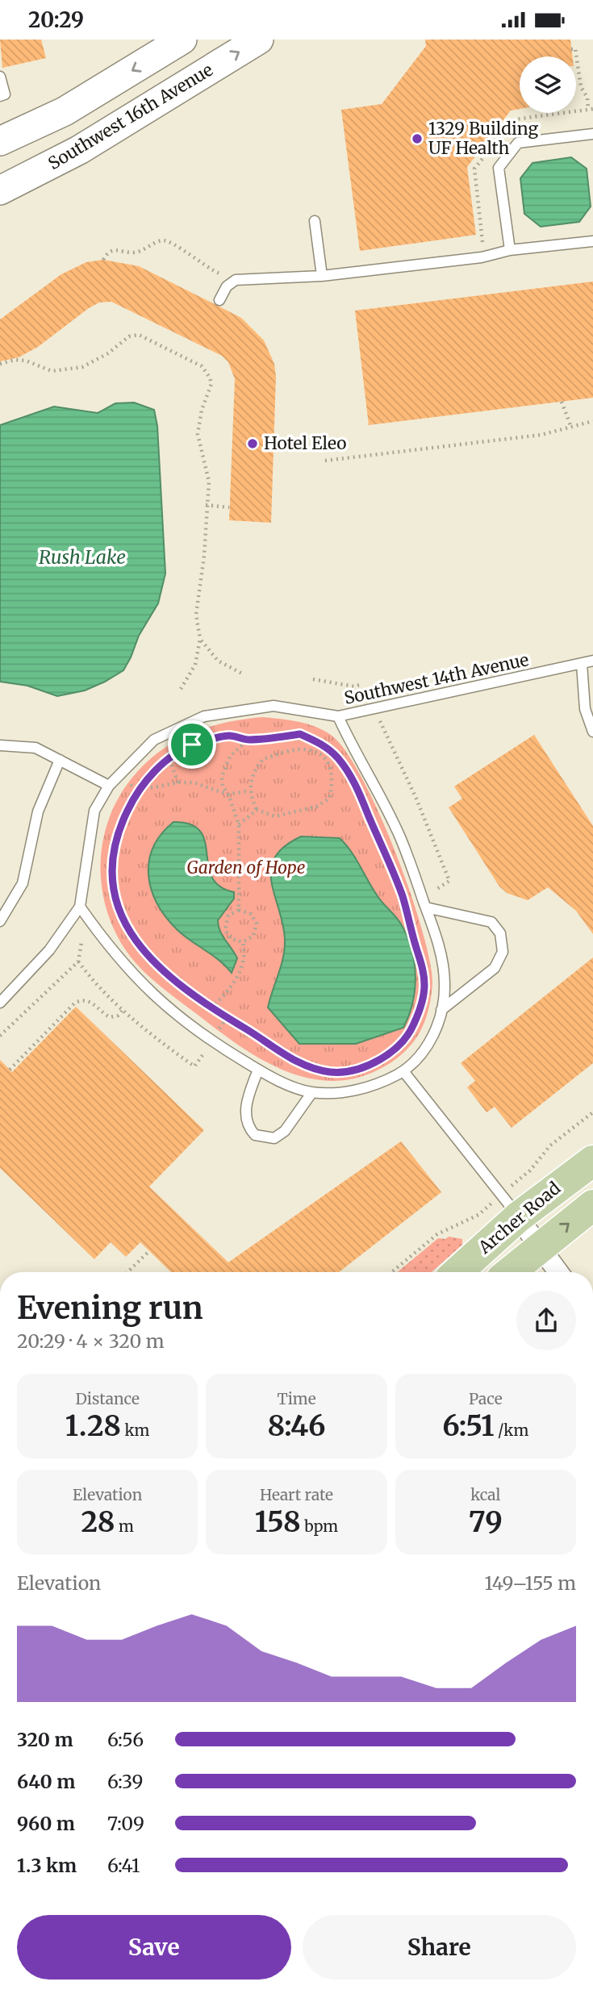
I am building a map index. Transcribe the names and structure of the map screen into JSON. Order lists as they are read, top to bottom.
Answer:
{
  "streets": {
    "main road": ["Southwest 16th Avenue", "Archer Road"],
    "lane": ["Southwest 14th Avenue"]
  },
  "water": ["Rush Lake"],
  "parks": ["Garden of Hope"],
  "places": ["1329 Building UF Health", "Hotel Eleo"],
  "page": {
    "status": "20:29",
    "heading": ["Evening run", "20:29 · 4 × 320 m"],
    "stats": [
      ["Distance", "1.28 km"],
      ["Time", "8:46"],
      ["Pace", "6:51 /km"],
      ["Elevation", "28 m"],
      ["Heart rate", "158 bpm"],
      ["kcal", "79"]
    ],
    "chart": ["Elevation", "149–155 m"],
    "list": [
      {
        "name": "320 m",
        "note": "6:56"
      },
      {
        "name": "640 m",
        "note": "6:39"
      },
      {
        "name": "960 m",
        "note": "7:09"
      },
      {
        "name": "1.3 km",
        "note": "6:41"
      }
    ],
    "buttons": ["Save", "Share"]
  }
}
